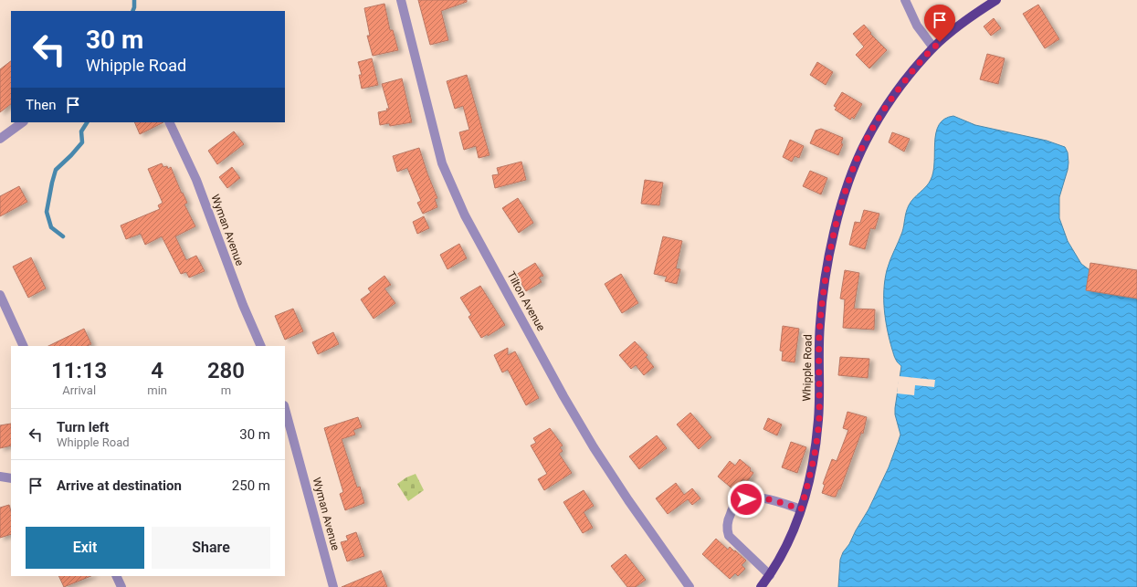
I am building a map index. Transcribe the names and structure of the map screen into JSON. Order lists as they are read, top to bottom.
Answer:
{
  "streets": {
    "main road": ["Whipple Road"],
    "street": ["Wyman Avenue", "Tilton Avenue"]
  },
  "page": {
    "turn": ["30 m", "Whipple Road"],
    "then": "Then",
    "eta": [
      "11:13",
      "Arrival",
      "4",
      "min",
      "280",
      "m"
    ],
    "list": [
      {
        "name": "Turn left",
        "note": "Whipple Road",
        "value": "30 m"
      },
      {
        "name": "Arrive at destination",
        "value": "250 m"
      }
    ],
    "buttons": ["Exit", "Share"]
  }
}
